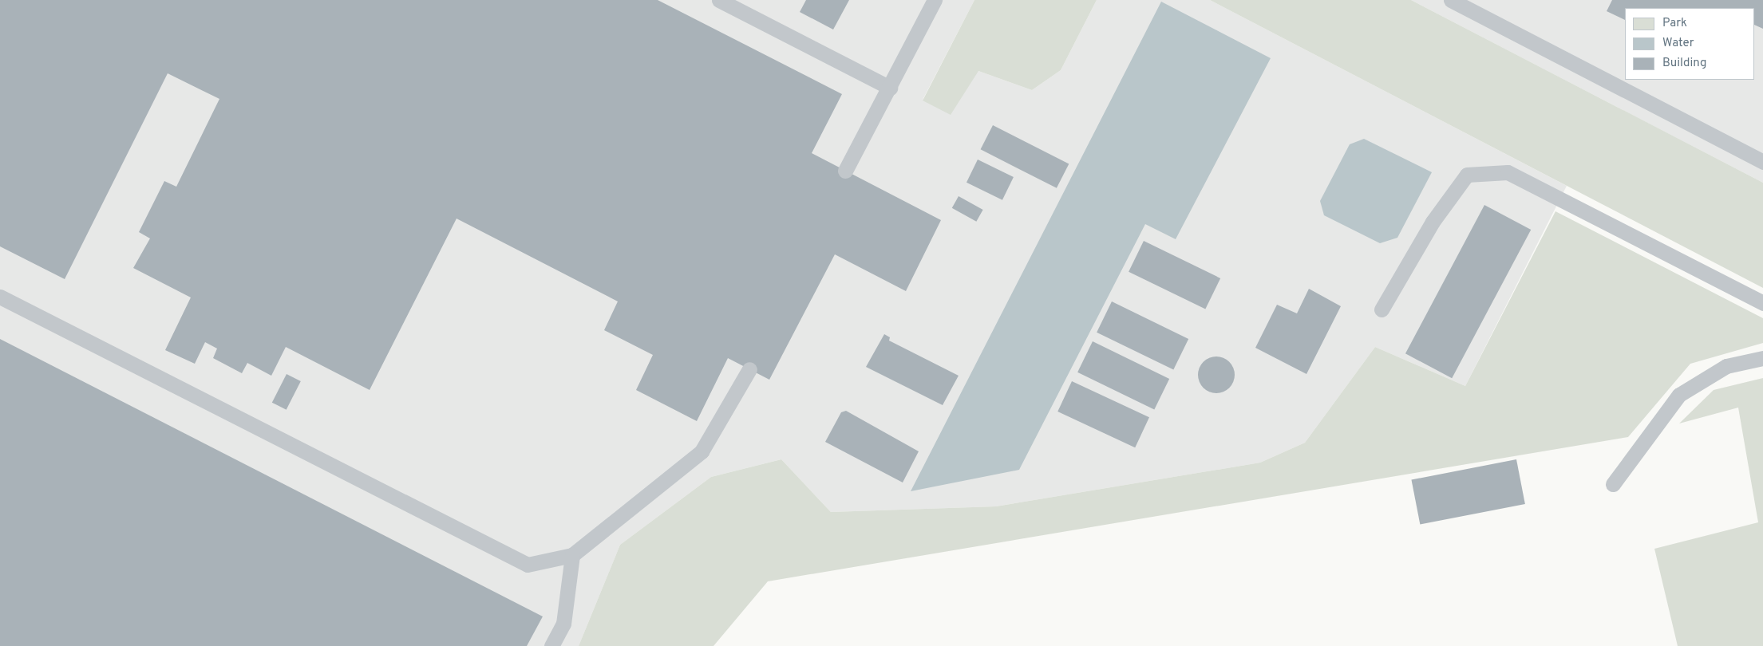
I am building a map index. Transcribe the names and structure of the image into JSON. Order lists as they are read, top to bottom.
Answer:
{
  "legend": ["Park", "Water", "Building"]
}
